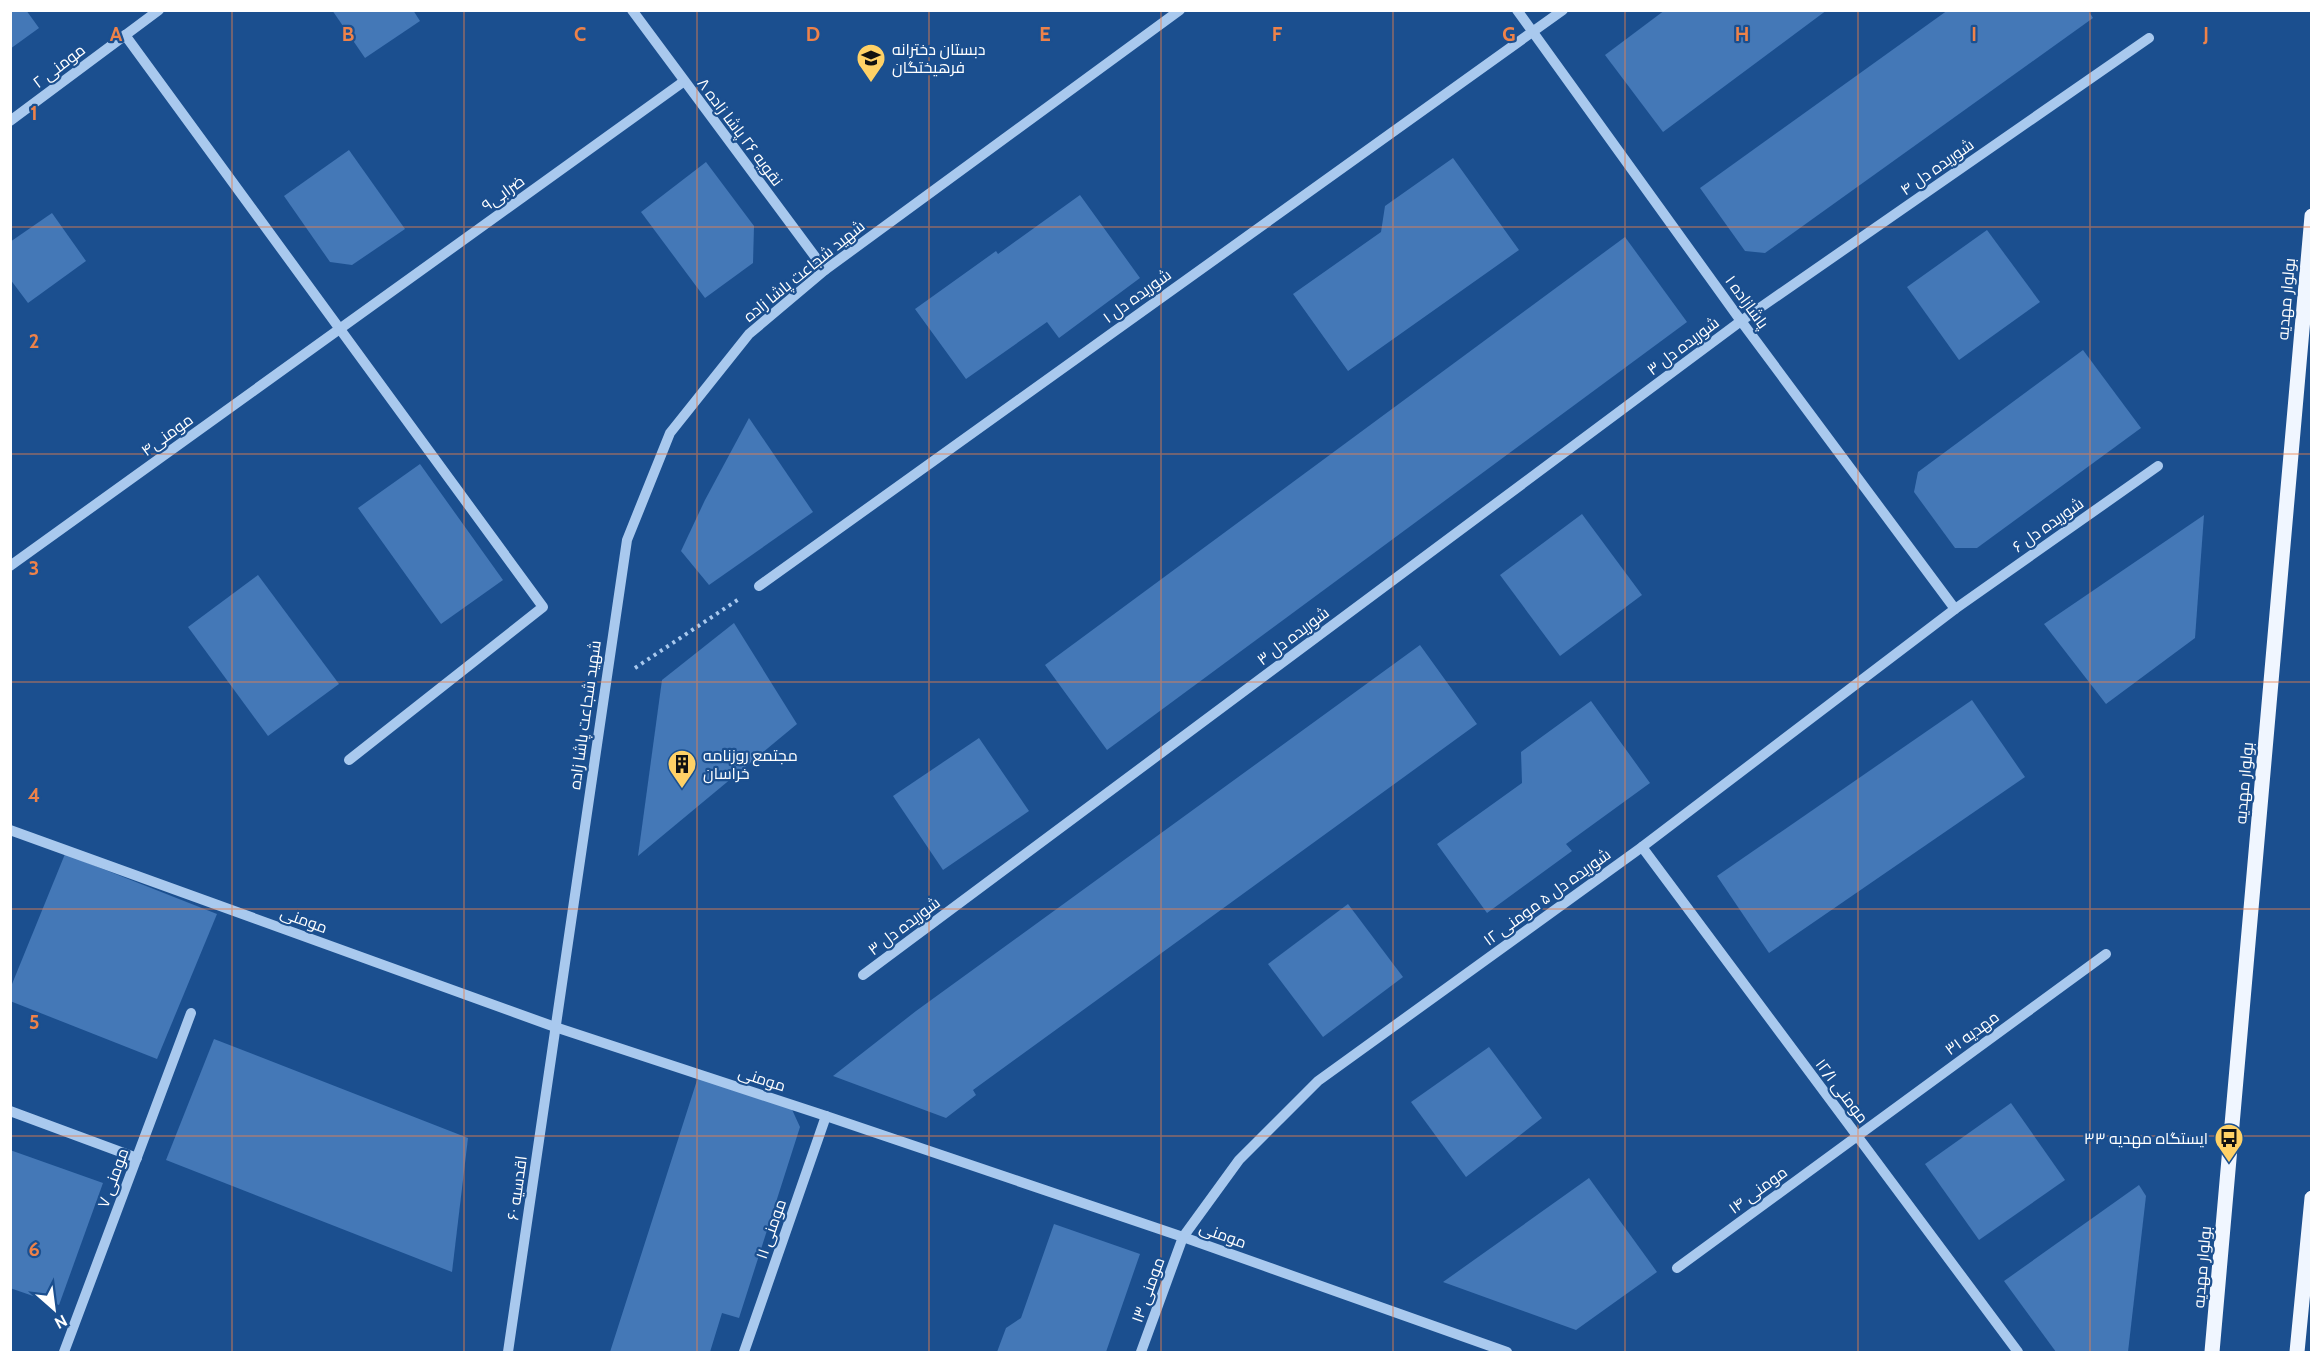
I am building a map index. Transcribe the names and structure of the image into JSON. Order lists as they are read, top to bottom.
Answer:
{
  "streets": {
    "main road": ["بولوار مهدیه"],
    "street": [
      "مومنی ۲",
      "نقویه ۲۶ پاشا زاده ۸",
      "شوریده دل ۴",
      "ضرابی۹",
      "شهید شجاعت پاشا زاده",
      "شوریده دل ۱",
      "پاشازاده ۱",
      "شوریده دل ۳",
      "مومنی۴",
      "شوریده دل ۶",
      "شوریده دل ۵ مومنی ۱۲",
      "مومنی",
      "مهدیه ۳۱",
      "مومنی ۱۲/۱",
      "مومنی ۷",
      "اقدسیه ۶۰",
      "مومنی ۱۴",
      "مومنی ۱۱",
      "مومنی ۱۳"
    ]
  },
  "crossings": [
    ["نقویه ۲۶ پاشا زاده ۸", "ضرابی۹"],
    ["نقویه ۲۶ پاشا زاده ۸", "شهید شجاعت پاشا زاده"],
    ["شوریده دل ۴", "پاشازاده ۱"],
    ["شوریده دل ۴", "شوریده دل ۳"],
    ["ضرابی۹", "مومنی۴"],
    ["شهید شجاعت پاشا زاده", "مومنی"],
    ["شهید شجاعت پاشا زاده", "اقدسیه ۶۰"],
    ["شوریده دل ۱", "پاشازاده ۱"],
    ["پاشازاده ۱", "شوریده دل ۳"],
    ["پاشازاده ۱", "شوریده دل ۶"],
    ["پاشازاده ۱", "شوریده دل ۵ مومنی ۱۲"],
    ["شوریده دل ۶", "شوریده دل ۵ مومنی ۱۲"],
    ["شوریده دل ۵ مومنی ۱۲", "مومنی"],
    ["شوریده دل ۵ مومنی ۱۲", "مومنی ۱۲/۱"],
    ["شوریده دل ۵ مومنی ۱۲", "مومنی ۱۳"],
    ["مومنی", "اقدسیه ۶۰"],
    ["مومنی", "مومنی ۱۱"],
    ["مومنی", "مومنی ۱۳"],
    ["مهدیه ۳۱", "مومنی ۱۲/۱"],
    ["مهدیه ۳۱", "مومنی ۱۴"],
    ["مومنی ۱۲/۱", "مومنی ۱۴"]
  ],
  "places": {
    "school or university": ["دبستان دخترانه فرهیختگان"],
    "building": ["مجتمع روزنامه خراسان"],
    "bus stop": ["ایستگاه مهدیه ۳۳"]
  },
  "north": "bottom right",
  "grid": {
    "columns": [
      "A",
      "B",
      "C",
      "D",
      "E",
      "F",
      "G",
      "H",
      "I",
      "J"
    ],
    "rows": [
      "1",
      "2",
      "3",
      "4",
      "5",
      "6"
    ]
  }
}
